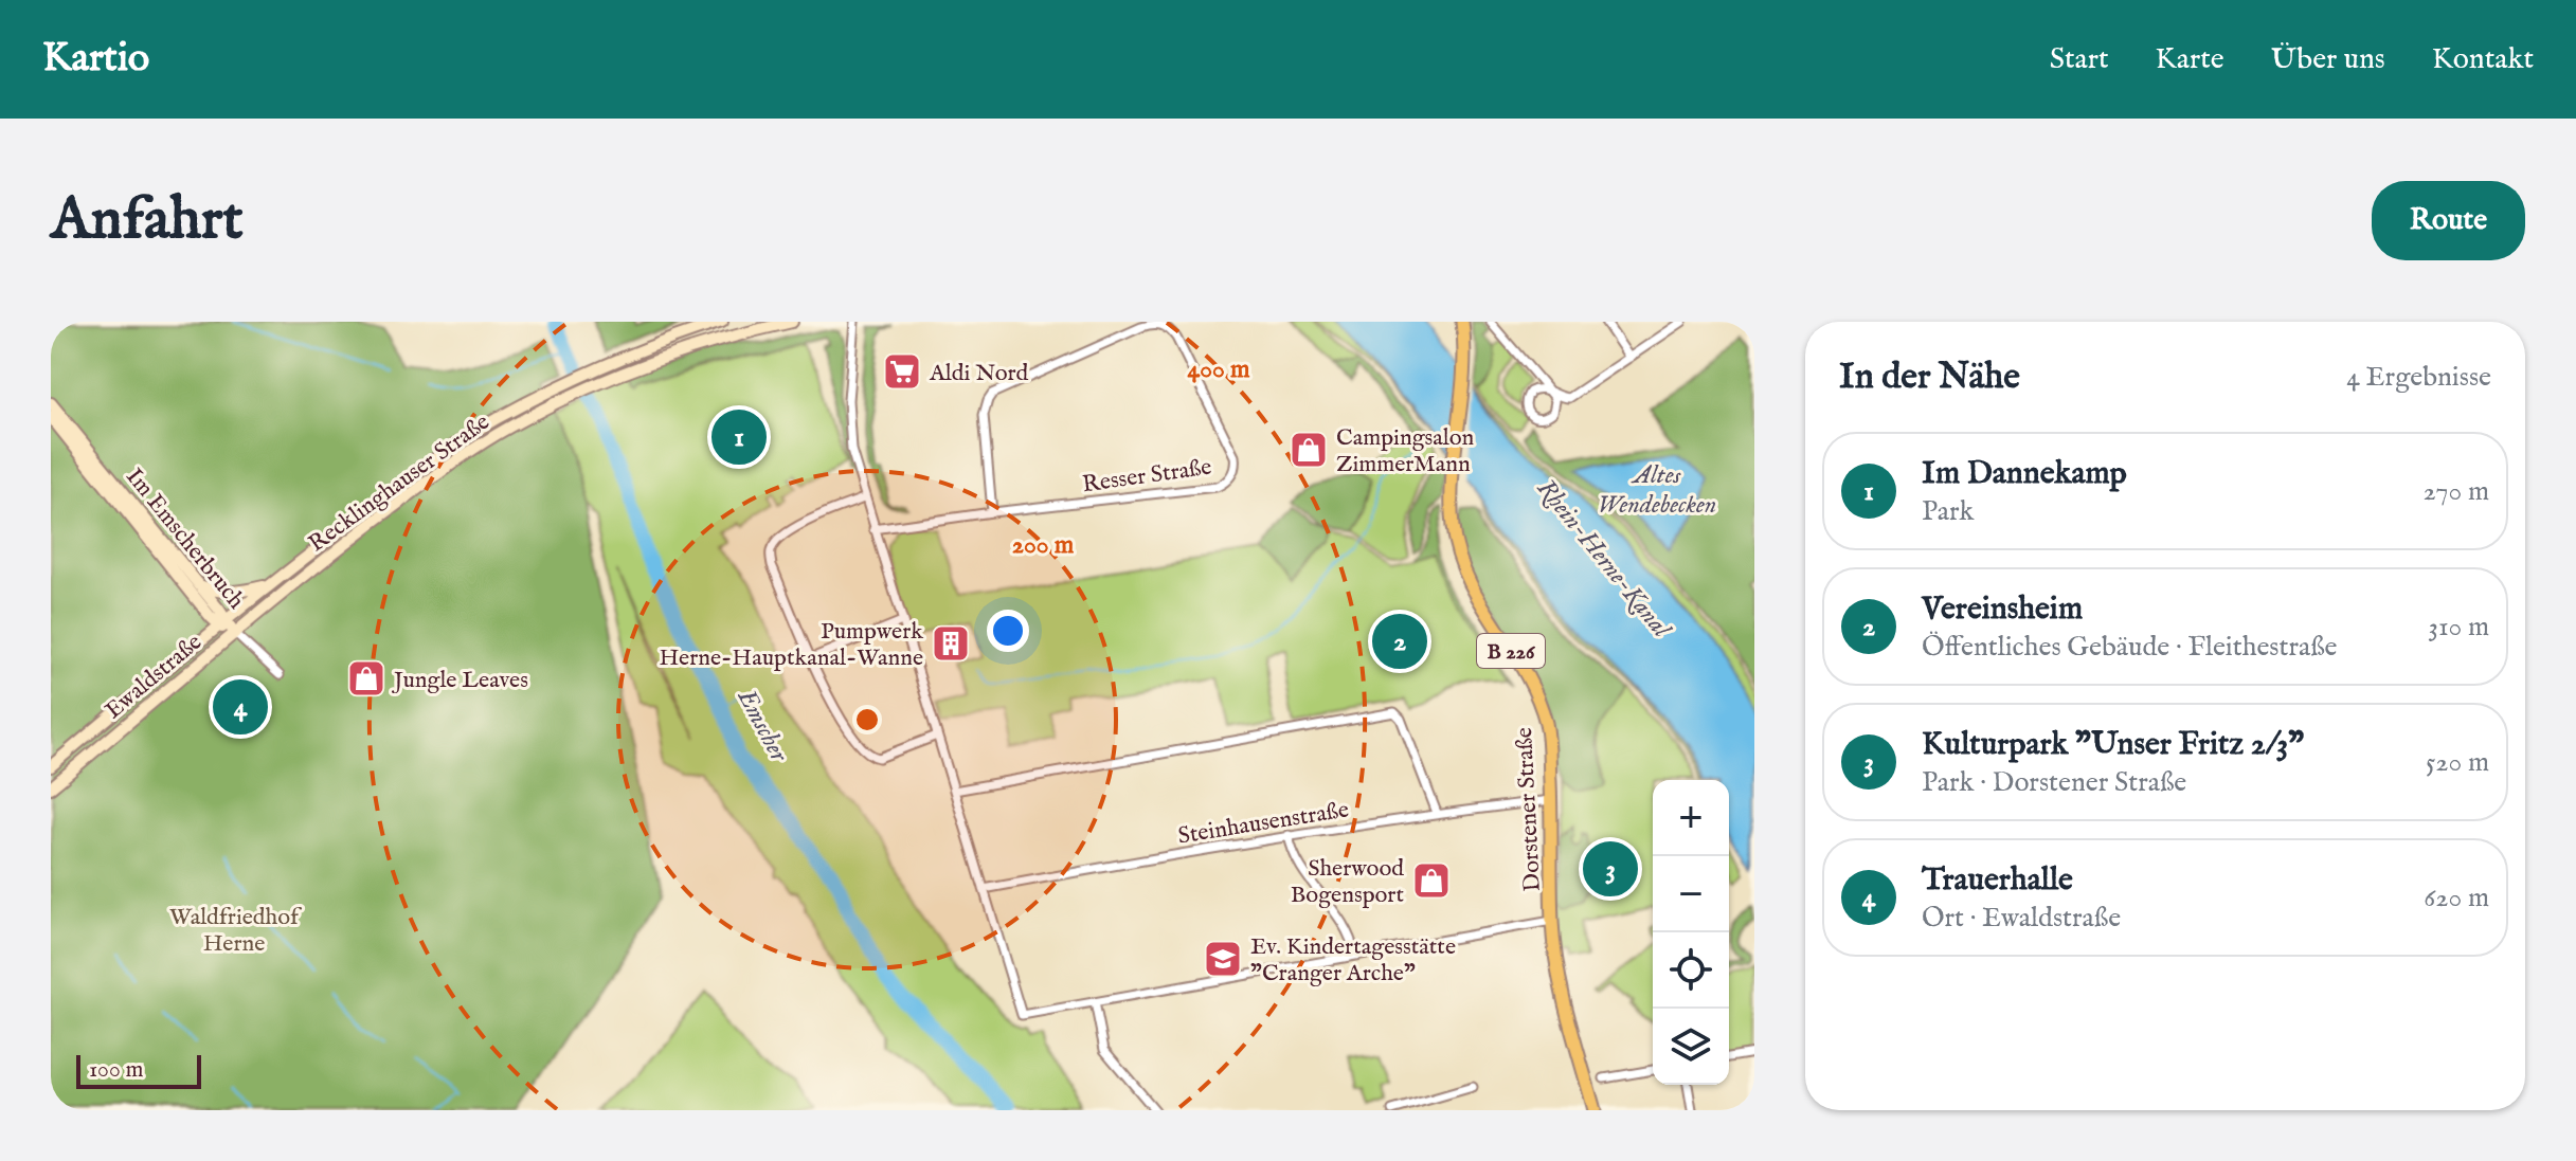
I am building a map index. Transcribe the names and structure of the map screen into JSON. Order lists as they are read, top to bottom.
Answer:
{
  "streets": {
    "main road": [
      "Recklinghauser Straße",
      "Im Emscherbruch",
      "B 226",
      "Ewaldstraße",
      "Dorstener Straße"
    ],
    "street": ["Resser Straße", "Steinhausenstraße"]
  },
  "crossings": [
    ["Recklinghauser Straße", "Im Emscherbruch"],
    ["Recklinghauser Straße", "Ewaldstraße"],
    ["Im Emscherbruch", "Ewaldstraße"],
    ["Dorstener Straße", "Steinhausenstraße"]
  ],
  "water": ["Altes Wendebecken", "Rhein-Herne-Kanal", "Emscher"],
  "parks": ["Waldfriedhof Herne"],
  "places": {
    "supermarket": ["Aldi Nord"],
    "shop": ["Campingsalon ZimmerMann", "Jungle Leaves", "Sherwood Bogensport"],
    "building": ["Pumpwerk Herne-Hauptkanal-Wanne"],
    "school or university": ["Ev. Kindertagesstätte \"Cranger Arche\""]
  },
  "scale_bar": "100 m",
  "page": {
    "header": "Kartio",
    "nav": [
      "Start",
      "Karte",
      "Über uns",
      "Kontakt"
    ],
    "buttons": "Route",
    "title": "Anfahrt",
    "heading": ["In der Nähe", "4 Ergebnisse"],
    "pins": [
      "1",
      "2",
      "4",
      "3"
    ],
    "list": [
      {
        "mark": "1",
        "name": "Im Dannekamp",
        "note": "Park",
        "value": "270 m"
      },
      {
        "mark": "2",
        "name": "Vereinsheim",
        "note": "Öffentliches Gebäude · Fleithestraße",
        "value": "310 m"
      },
      {
        "mark": "3",
        "name": "Kulturpark \"Unser Fritz 2/3\"",
        "note": "Park · Dorstener Straße",
        "value": "520 m"
      },
      {
        "mark": "4",
        "name": "Trauerhalle",
        "note": "Ort · Ewaldstraße",
        "value": "620 m"
      }
    ],
    "map_buttons": ["+", "−"],
    "scale": "100 m"
  },
  "rings": ["400 m", "200 m"]
}
